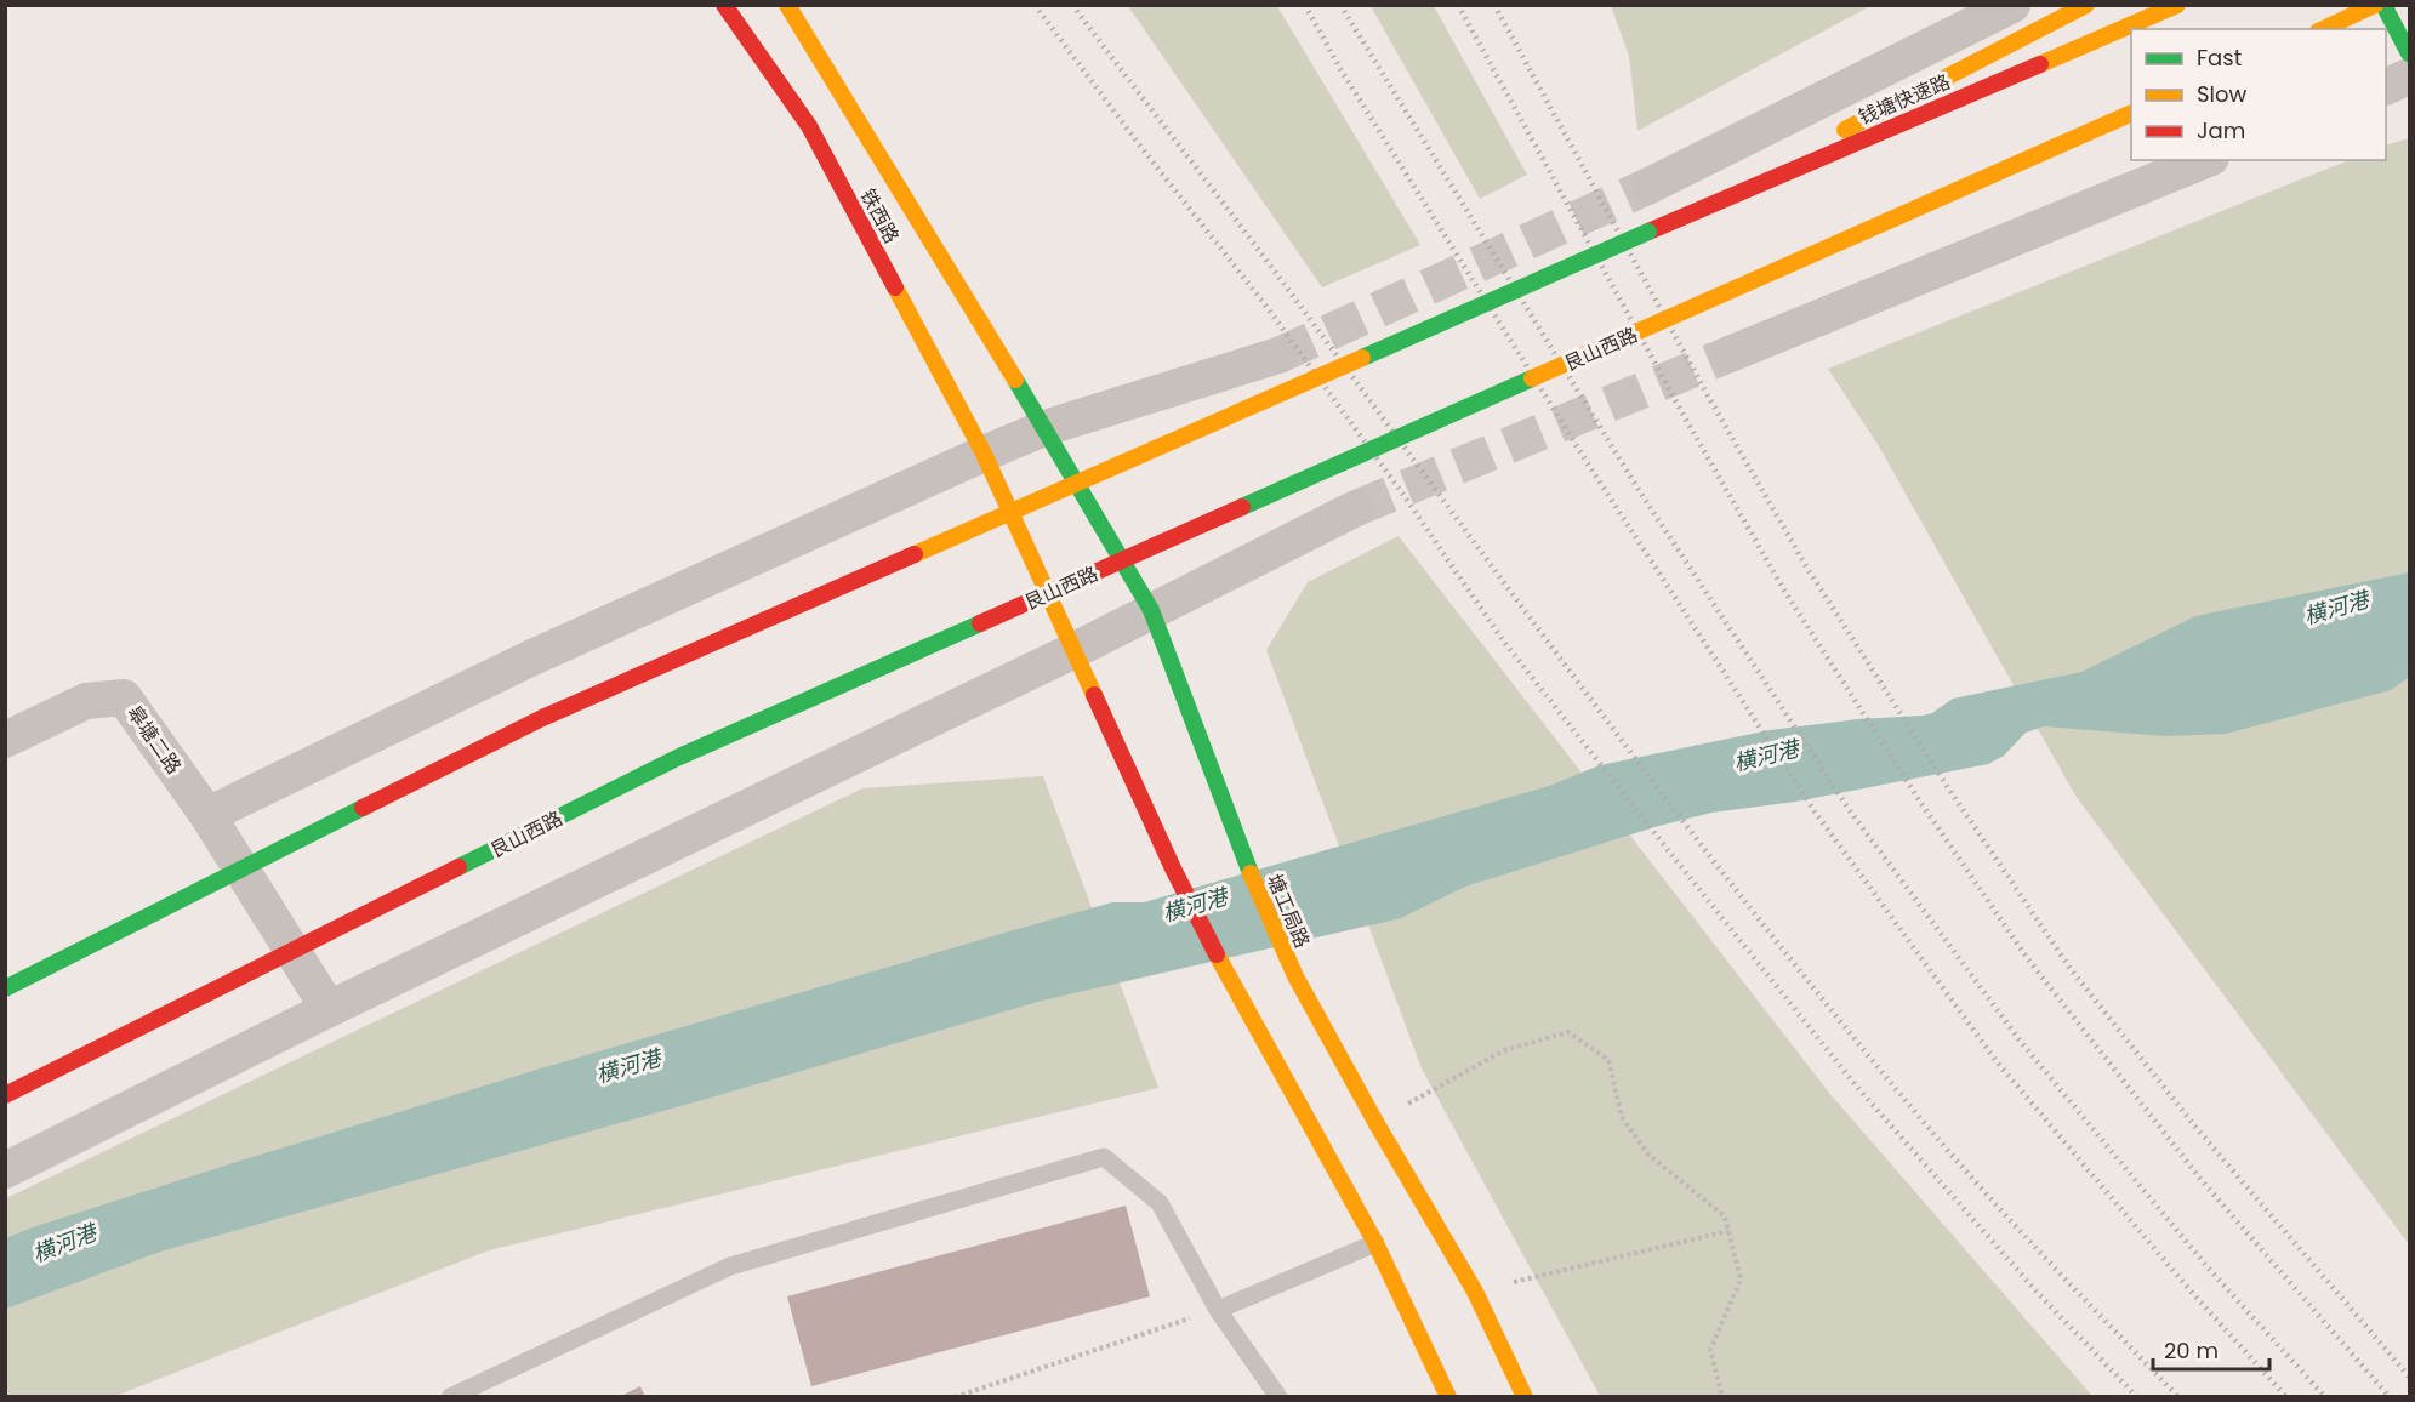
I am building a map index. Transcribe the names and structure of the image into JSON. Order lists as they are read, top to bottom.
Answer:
{
  "streets": {
    "main road": [
      "钱塘快速路",
      "铁西路",
      "艮山西路",
      "塘工局路"
    ],
    "street": ["皋塘二路"]
  },
  "crossings": [
    ["铁西路", "塘工局路"]
  ],
  "water": ["横河港"],
  "legend": ["Fast", "Slow", "Jam"],
  "scale_bar": "20 m"
}
